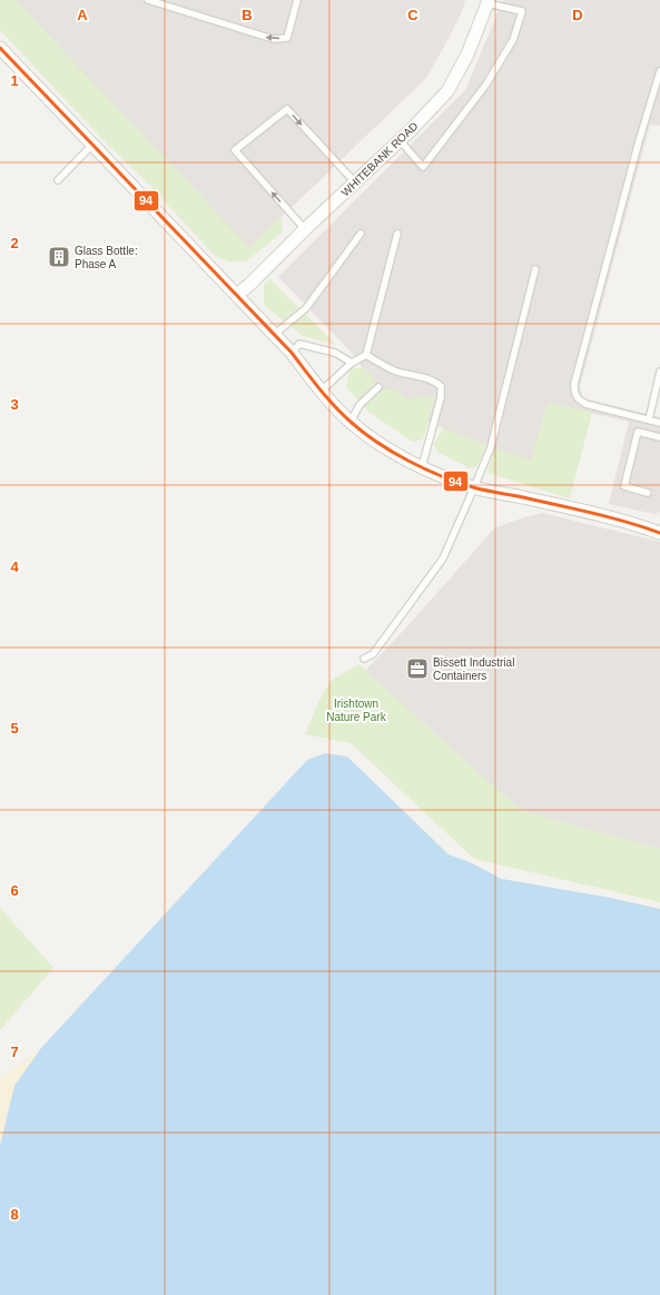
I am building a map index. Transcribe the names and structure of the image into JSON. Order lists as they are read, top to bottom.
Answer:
{
  "streets": {
    "street": ["WHITEBANK ROAD"]
  },
  "parks": ["Irishtown Nature Park"],
  "places": {
    "building": ["Glass Bottle: Phase A"],
    "office": ["Bissett Industrial Containers"]
  },
  "lines": ["transit line 94"],
  "grid": {
    "columns": [
      "A",
      "B",
      "C",
      "D"
    ],
    "rows": [
      "1",
      "2",
      "3",
      "4",
      "5",
      "6",
      "7",
      "8"
    ]
  }
}
